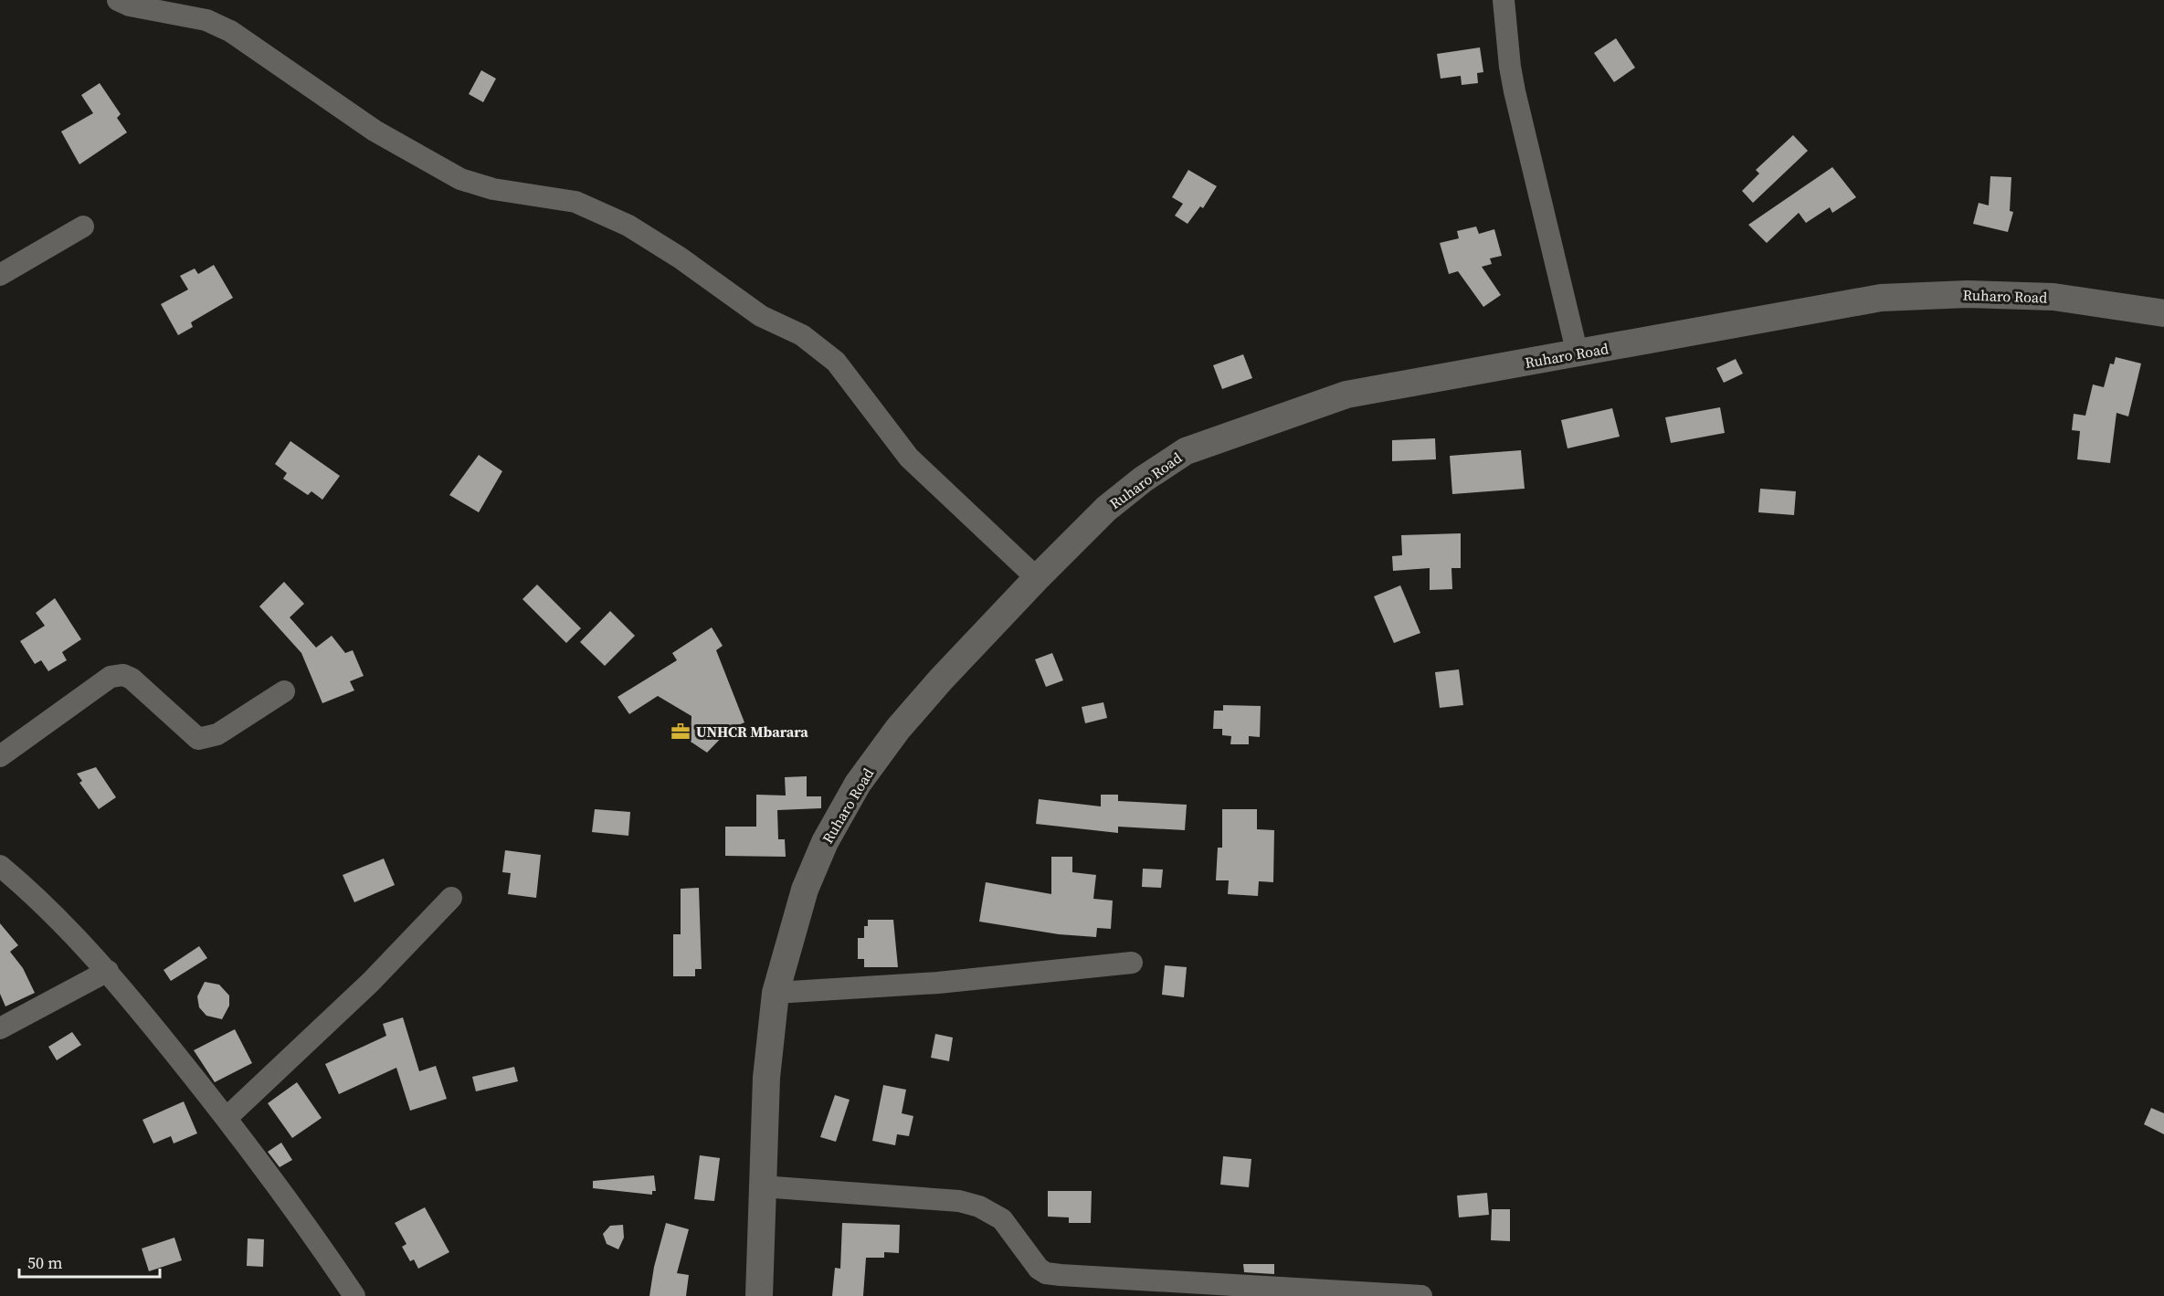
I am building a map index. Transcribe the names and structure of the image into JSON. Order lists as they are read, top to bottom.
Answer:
{
  "streets": {
    "street": ["Ruharo Road"]
  },
  "places": {
    "office": ["UNHCR Mbarara"]
  },
  "scale_bar": "50 m"
}
